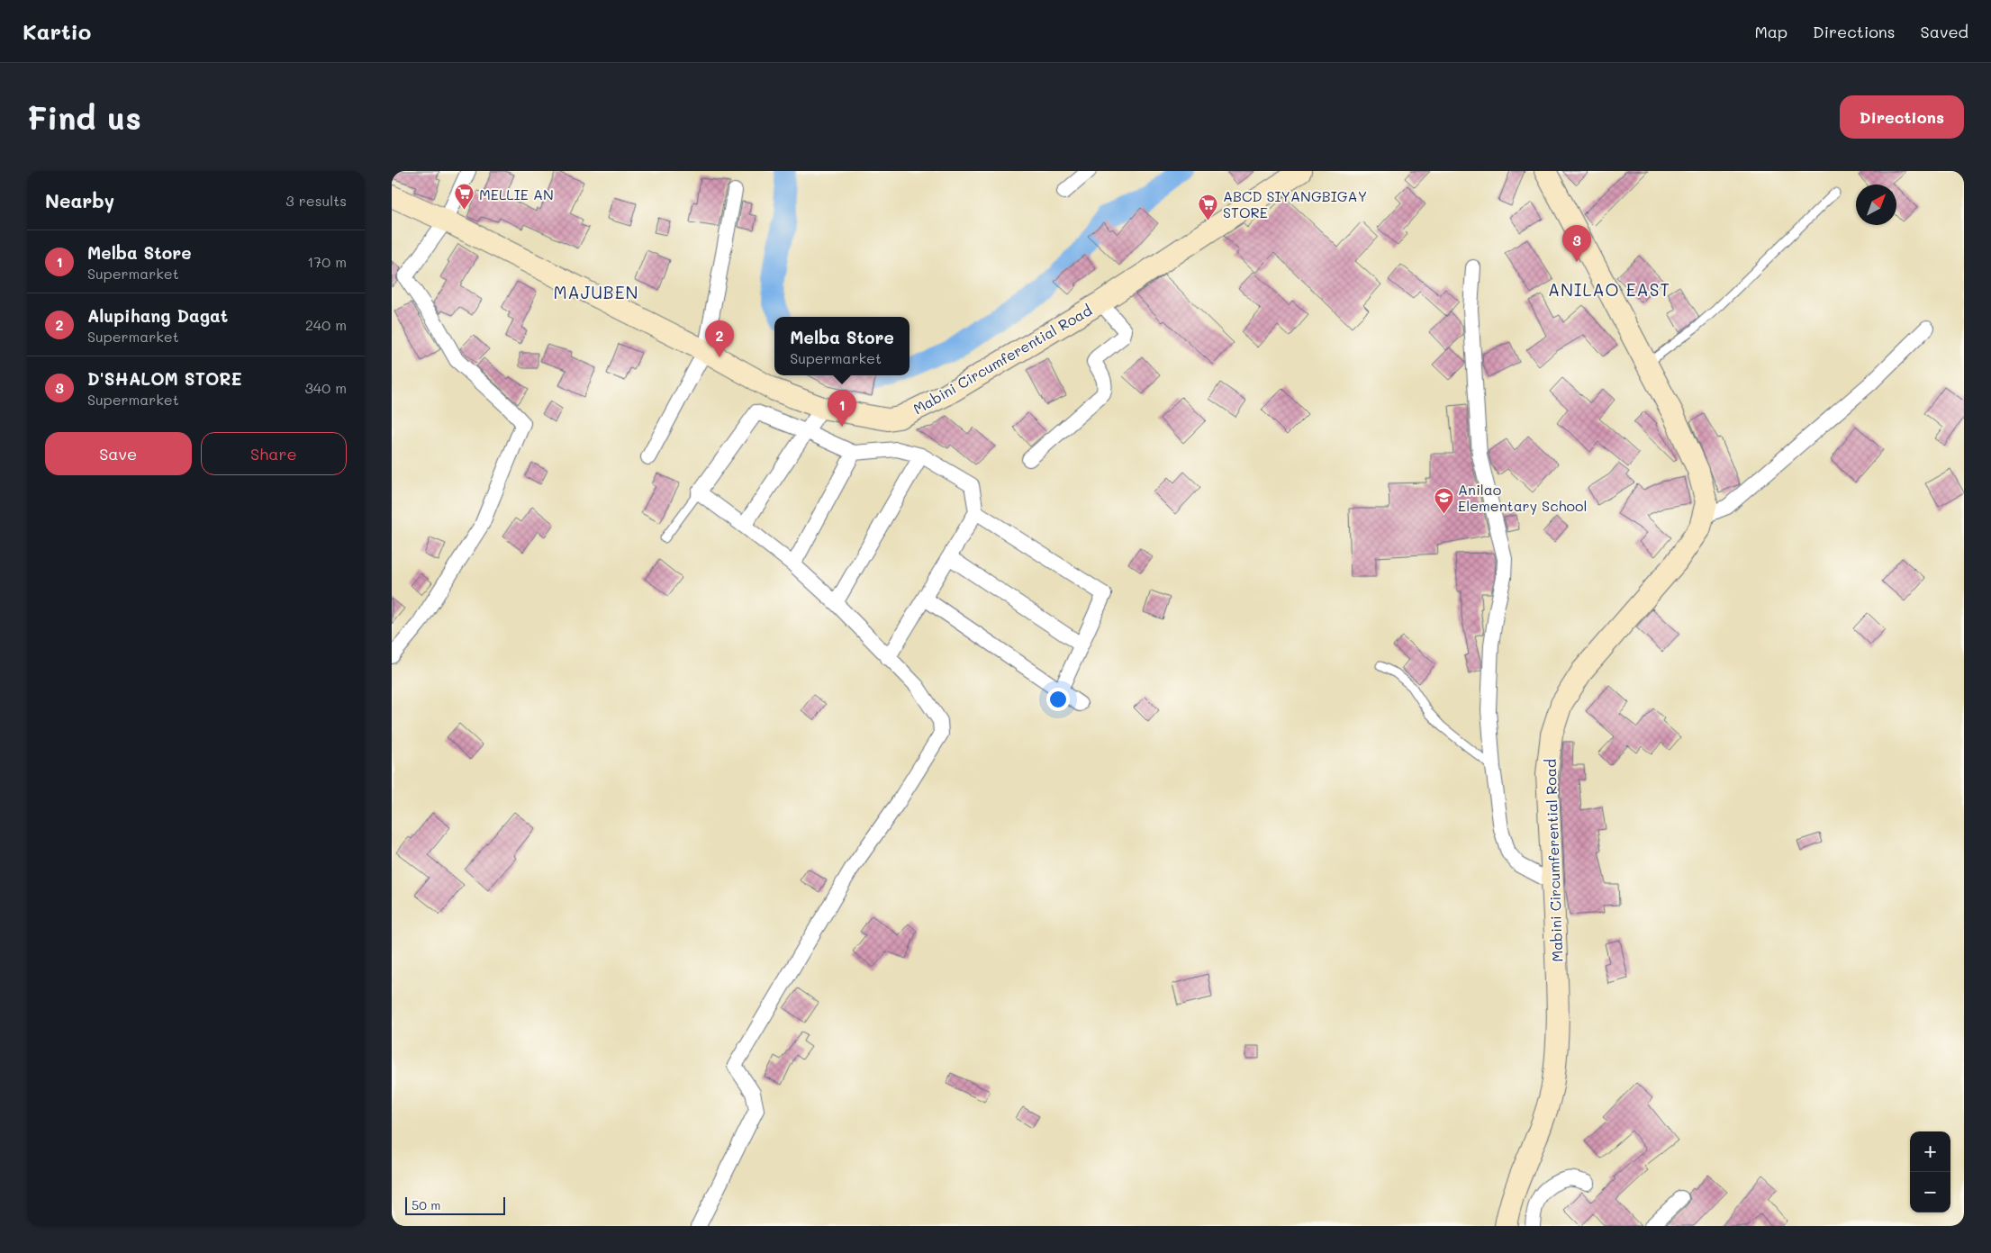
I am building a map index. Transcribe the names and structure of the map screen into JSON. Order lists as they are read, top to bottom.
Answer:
{
  "streets": {
    "main road": ["Mabini Circumferential Road"]
  },
  "districts": ["ANILAO EAST", "MAJUBEN"],
  "places": {
    "supermarket": ["MELLIE AN", "ABCD SIYANGBIGAY STORE"],
    "school or university": ["Anilao Elementary School"]
  },
  "scale_bar": "50 m",
  "north": "top right",
  "page": {
    "header": "Kartio",
    "nav": ["Map", "Directions", "Saved"],
    "buttons": [
      "Directions",
      ["Save", "Share"]
    ],
    "title": "Find us",
    "heading": ["Nearby", "3 results"],
    "pins": ["3", "2", "1"],
    "list": [
      {
        "mark": "1",
        "name": "Melba Store",
        "note": "Supermarket",
        "value": "170 m"
      },
      {
        "mark": "2",
        "name": "Alupihang Dagat",
        "note": "Supermarket",
        "value": "240 m"
      },
      {
        "mark": "3",
        "name": "D'SHALOM STORE",
        "note": "Supermarket",
        "value": "340 m"
      }
    ],
    "popup": ["Melba Store", "Supermarket"],
    "map_buttons": ["+", "−"],
    "scale": "50 m"
  }
}
